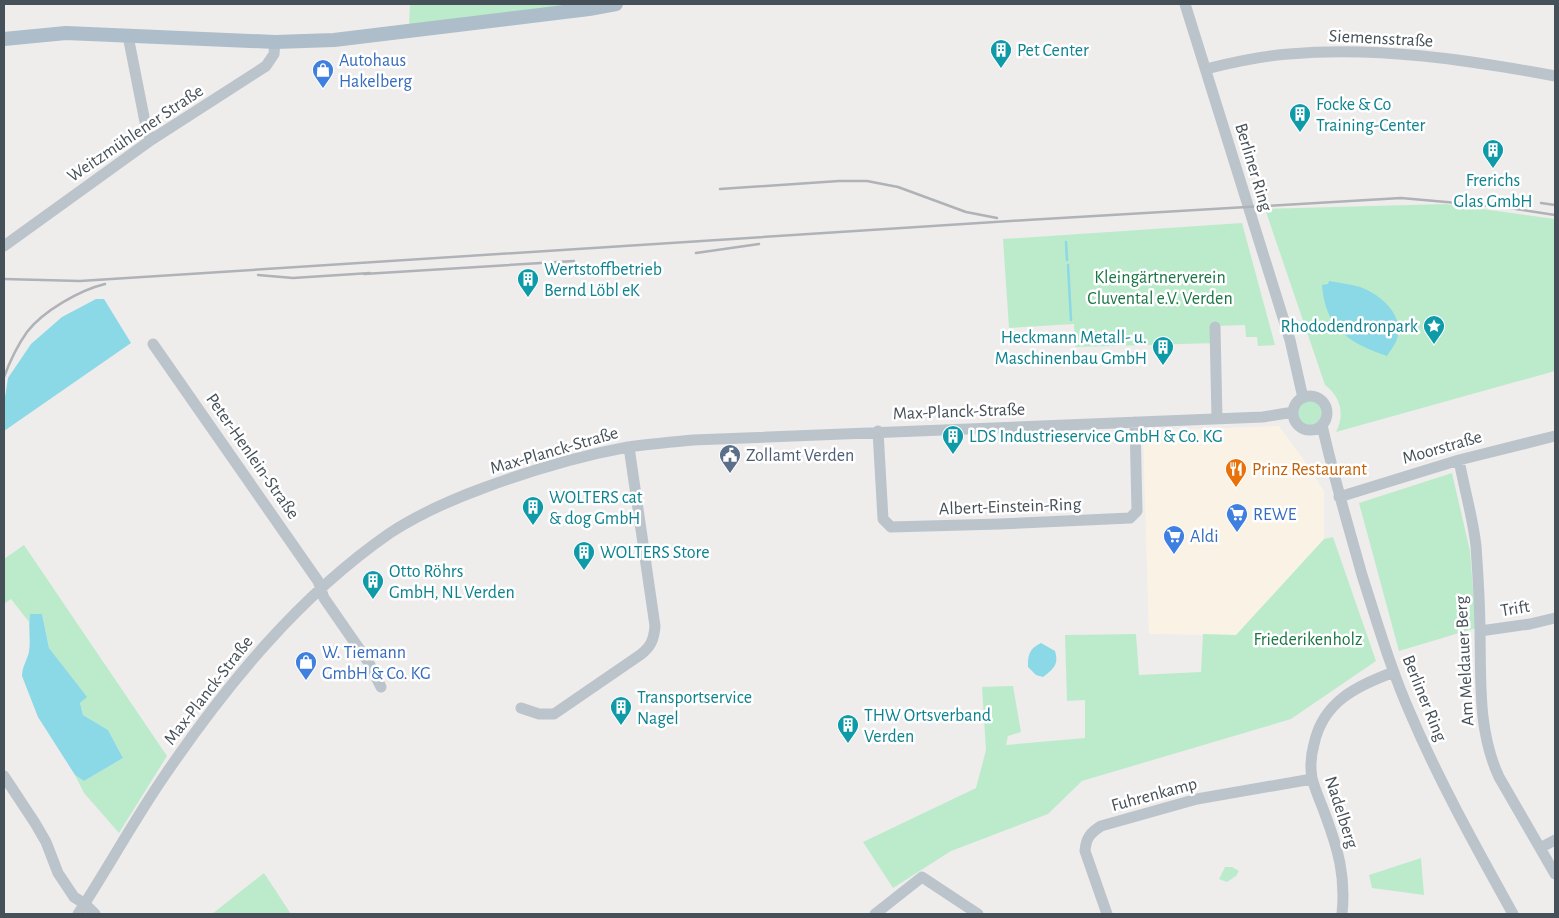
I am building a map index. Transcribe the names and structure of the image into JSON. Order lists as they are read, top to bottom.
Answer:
{
  "streets": {
    "street": [
      "Siemensstraße",
      "Weitzmühlener Straße",
      "Berliner Ring",
      "Max-Planck-Straße",
      "Moorstraße",
      "Peter-Henlein-Straße",
      "Albert-Einstein-Ring",
      "Trift",
      "Am Meldauer Berg",
      "Fuhrenkamp",
      "Nadelberg"
    ]
  },
  "crossings": [
    ["Siemensstraße", "Berliner Ring"],
    ["Berliner Ring", "Max-Planck-Straße"],
    ["Berliner Ring", "Moorstraße"],
    ["Berliner Ring", "Nadelberg"],
    ["Max-Planck-Straße", "Peter-Henlein-Straße"],
    ["Max-Planck-Straße", "Albert-Einstein-Ring"],
    ["Moorstraße", "Am Meldauer Berg"],
    ["Trift", "Am Meldauer Berg"],
    ["Fuhrenkamp", "Nadelberg"]
  ],
  "parks": ["Kleingärtnerverein Cluvental e.V. Verden", "Friederikenholz"],
  "places": {
    "building": [
      "Pet Center",
      "Focke & Co Training-Center",
      "Frerichs Glas GmbH",
      "Wertstoffbetrieb Bernd Löbl eK",
      "Heckmann Metall- u. Maschinenbau GmbH",
      "LDS Industrieservice GmbH & Co. KG",
      "WOLTERS cat & dog GmbH",
      "WOLTERS Store",
      "Otto Röhrs GmbH, NL Verden",
      "Transportservice Nagel",
      "THW Ortsverband Verden"
    ],
    "shop": ["Autohaus Hakelberg", "W. Tiemann GmbH & Co. KG"],
    "place": ["Rhododendronpark"],
    "public building": ["Zollamt Verden"],
    "restaurant": ["Prinz Restaurant"],
    "supermarket": ["REWE", "Aldi"]
  }
}
